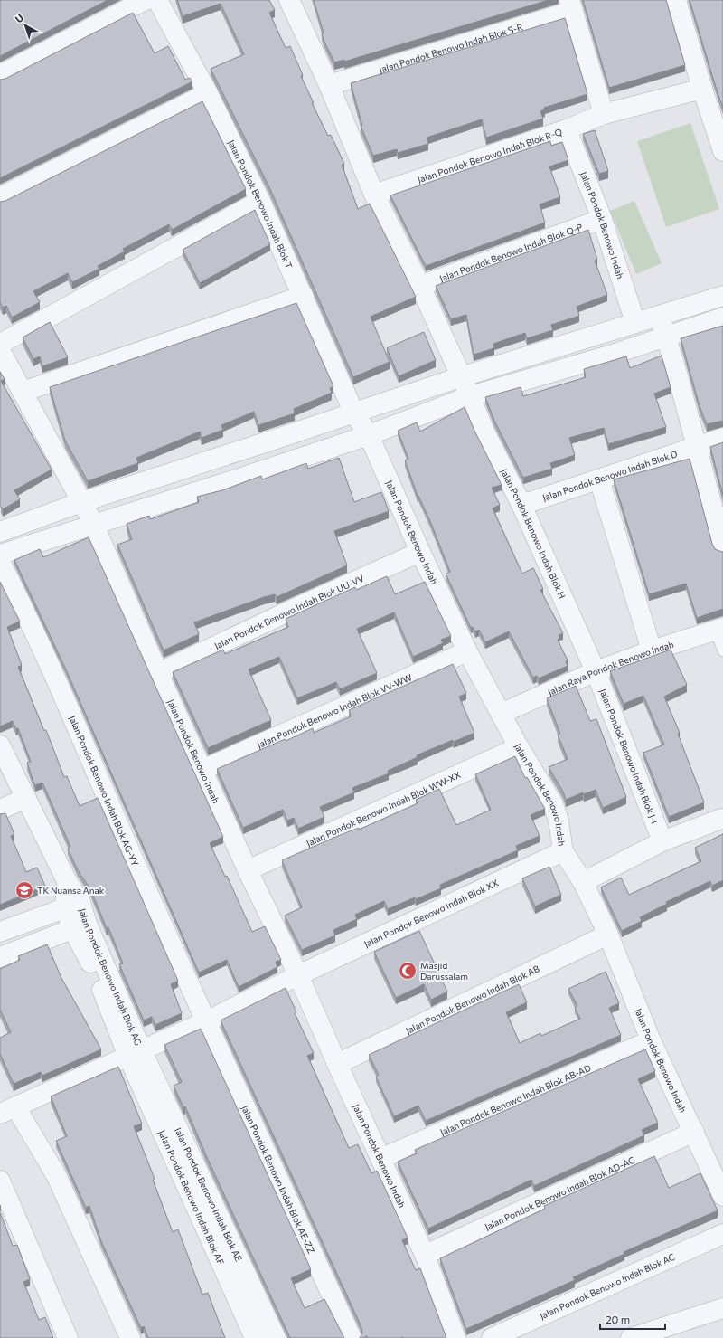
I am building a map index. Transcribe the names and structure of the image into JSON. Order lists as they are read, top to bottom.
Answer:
{
  "streets": {
    "street": [
      "Jalan Pondok Benowo Indah Blok S-R",
      "Jalan Pondok Benowo Indah Blok R-Q",
      "Jalan Pondok Benowo Indah Blok T",
      "Jalan Pondok Benowo Indah",
      "Jalan Pondok Benowo Indah Blok Q-P",
      "Jalan Pondok Benowo Indah Blok D",
      "Jalan Pondok Benowo Indah Blok H",
      "Jalan Pondok Benowo Indah Blok UU-VV",
      "Jalan Raya Pondok Benowo Indah",
      "Jalan Pondok Benowo Indah Blok VV-WW",
      "Jalan Pondok Benowo Indah Blok J-I",
      "Jalan Pondok Benowo Indah Blok AG-YY",
      "Jalan Pondok Benowo Indah Blok WW-XX",
      "Jalan Pondok Benowo Indah Blok XX",
      "Jalan Pondok Benowo Indah Blok AB",
      "Jalan Pondok Benowo Indah Blok AB-AD",
      "Jalan Pondok Benowo Indah Blok AE-ZZ",
      "Jalan Pondok Benowo Indah Blok AD-AC",
      "Jalan Pondok Benowo Indah Blok AE",
      "Jalan Pondok Benowo Indah Blok AF",
      "Jalan Pondok Benowo Indah Blok AC"
    ]
  },
  "crossings": [
    ["Jalan Pondok Benowo Indah Blok R-Q", "Jalan Pondok Benowo Indah"],
    ["Jalan Pondok Benowo Indah Blok T", "Jalan Pondok Benowo Indah"],
    ["Jalan Pondok Benowo Indah", "Jalan Pondok Benowo Indah Blok Q-P"],
    ["Jalan Pondok Benowo Indah", "Jalan Pondok Benowo Indah Blok UU-VV"],
    ["Jalan Pondok Benowo Indah", "Jalan Raya Pondok Benowo Indah"],
    ["Jalan Pondok Benowo Indah", "Jalan Pondok Benowo Indah Blok VV-WW"],
    ["Jalan Pondok Benowo Indah", "Jalan Pondok Benowo Indah Blok WW-XX"],
    ["Jalan Pondok Benowo Indah", "Jalan Pondok Benowo Indah Blok XX"],
    ["Jalan Pondok Benowo Indah", "Jalan Pondok Benowo Indah Blok AB"],
    ["Jalan Pondok Benowo Indah", "Jalan Pondok Benowo Indah Blok AB-AD"],
    ["Jalan Pondok Benowo Indah", "Jalan Pondok Benowo Indah Blok AD-AC"],
    ["Jalan Pondok Benowo Indah Blok D", "Jalan Pondok Benowo Indah Blok H"],
    ["Jalan Pondok Benowo Indah Blok H", "Jalan Raya Pondok Benowo Indah"],
    ["Jalan Pondok Benowo Indah Blok H", "Jalan Pondok Benowo Indah Blok J-I"],
    ["Jalan Raya Pondok Benowo Indah", "Jalan Pondok Benowo Indah Blok J-I"],
    ["Jalan Pondok Benowo Indah Blok AG-YY", "Jalan Pondok Benowo Indah Blok AE-ZZ"],
    ["Jalan Pondok Benowo Indah Blok AE", "Jalan Pondok Benowo Indah Blok AF"]
  ],
  "places": {
    "school or university": ["TK Nuansa Anak"],
    "mosque": ["Masjid Darussalam"]
  },
  "scale_bar": "20 m",
  "north": "top left"
}
